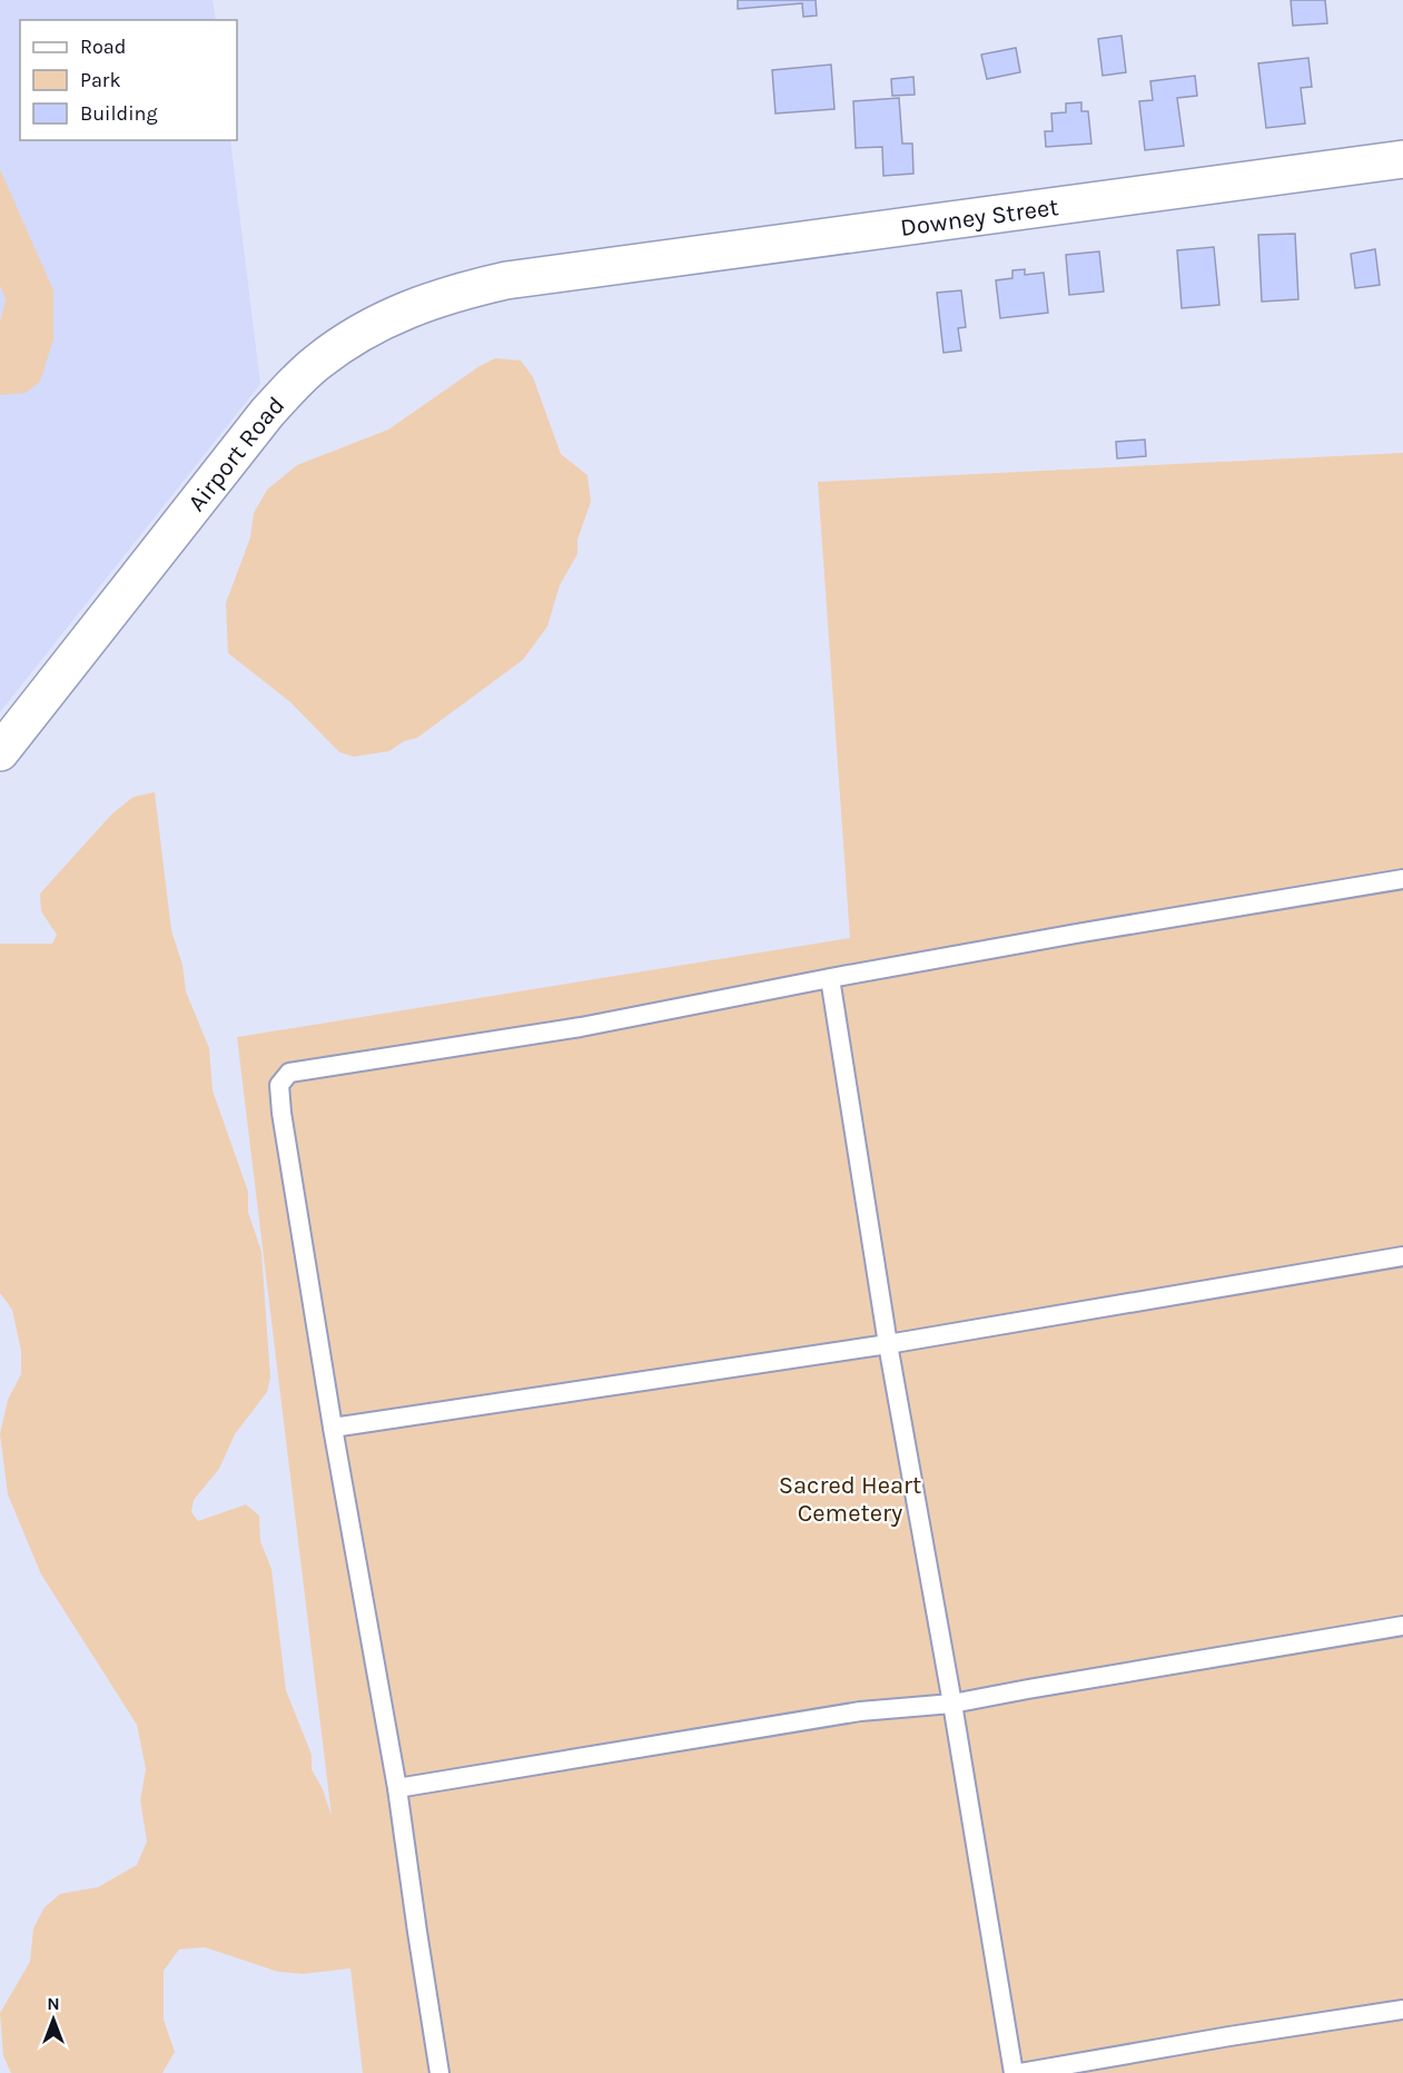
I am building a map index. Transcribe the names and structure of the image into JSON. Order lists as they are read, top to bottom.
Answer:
{
  "streets": {
    "street": ["Downey Street", "Airport Road"]
  },
  "crossings": [
    ["Downey Street", "Airport Road"]
  ],
  "parks": ["Sacred Heart Cemetery"],
  "legend": ["Road", "Park", "Building"],
  "north": "top"
}
